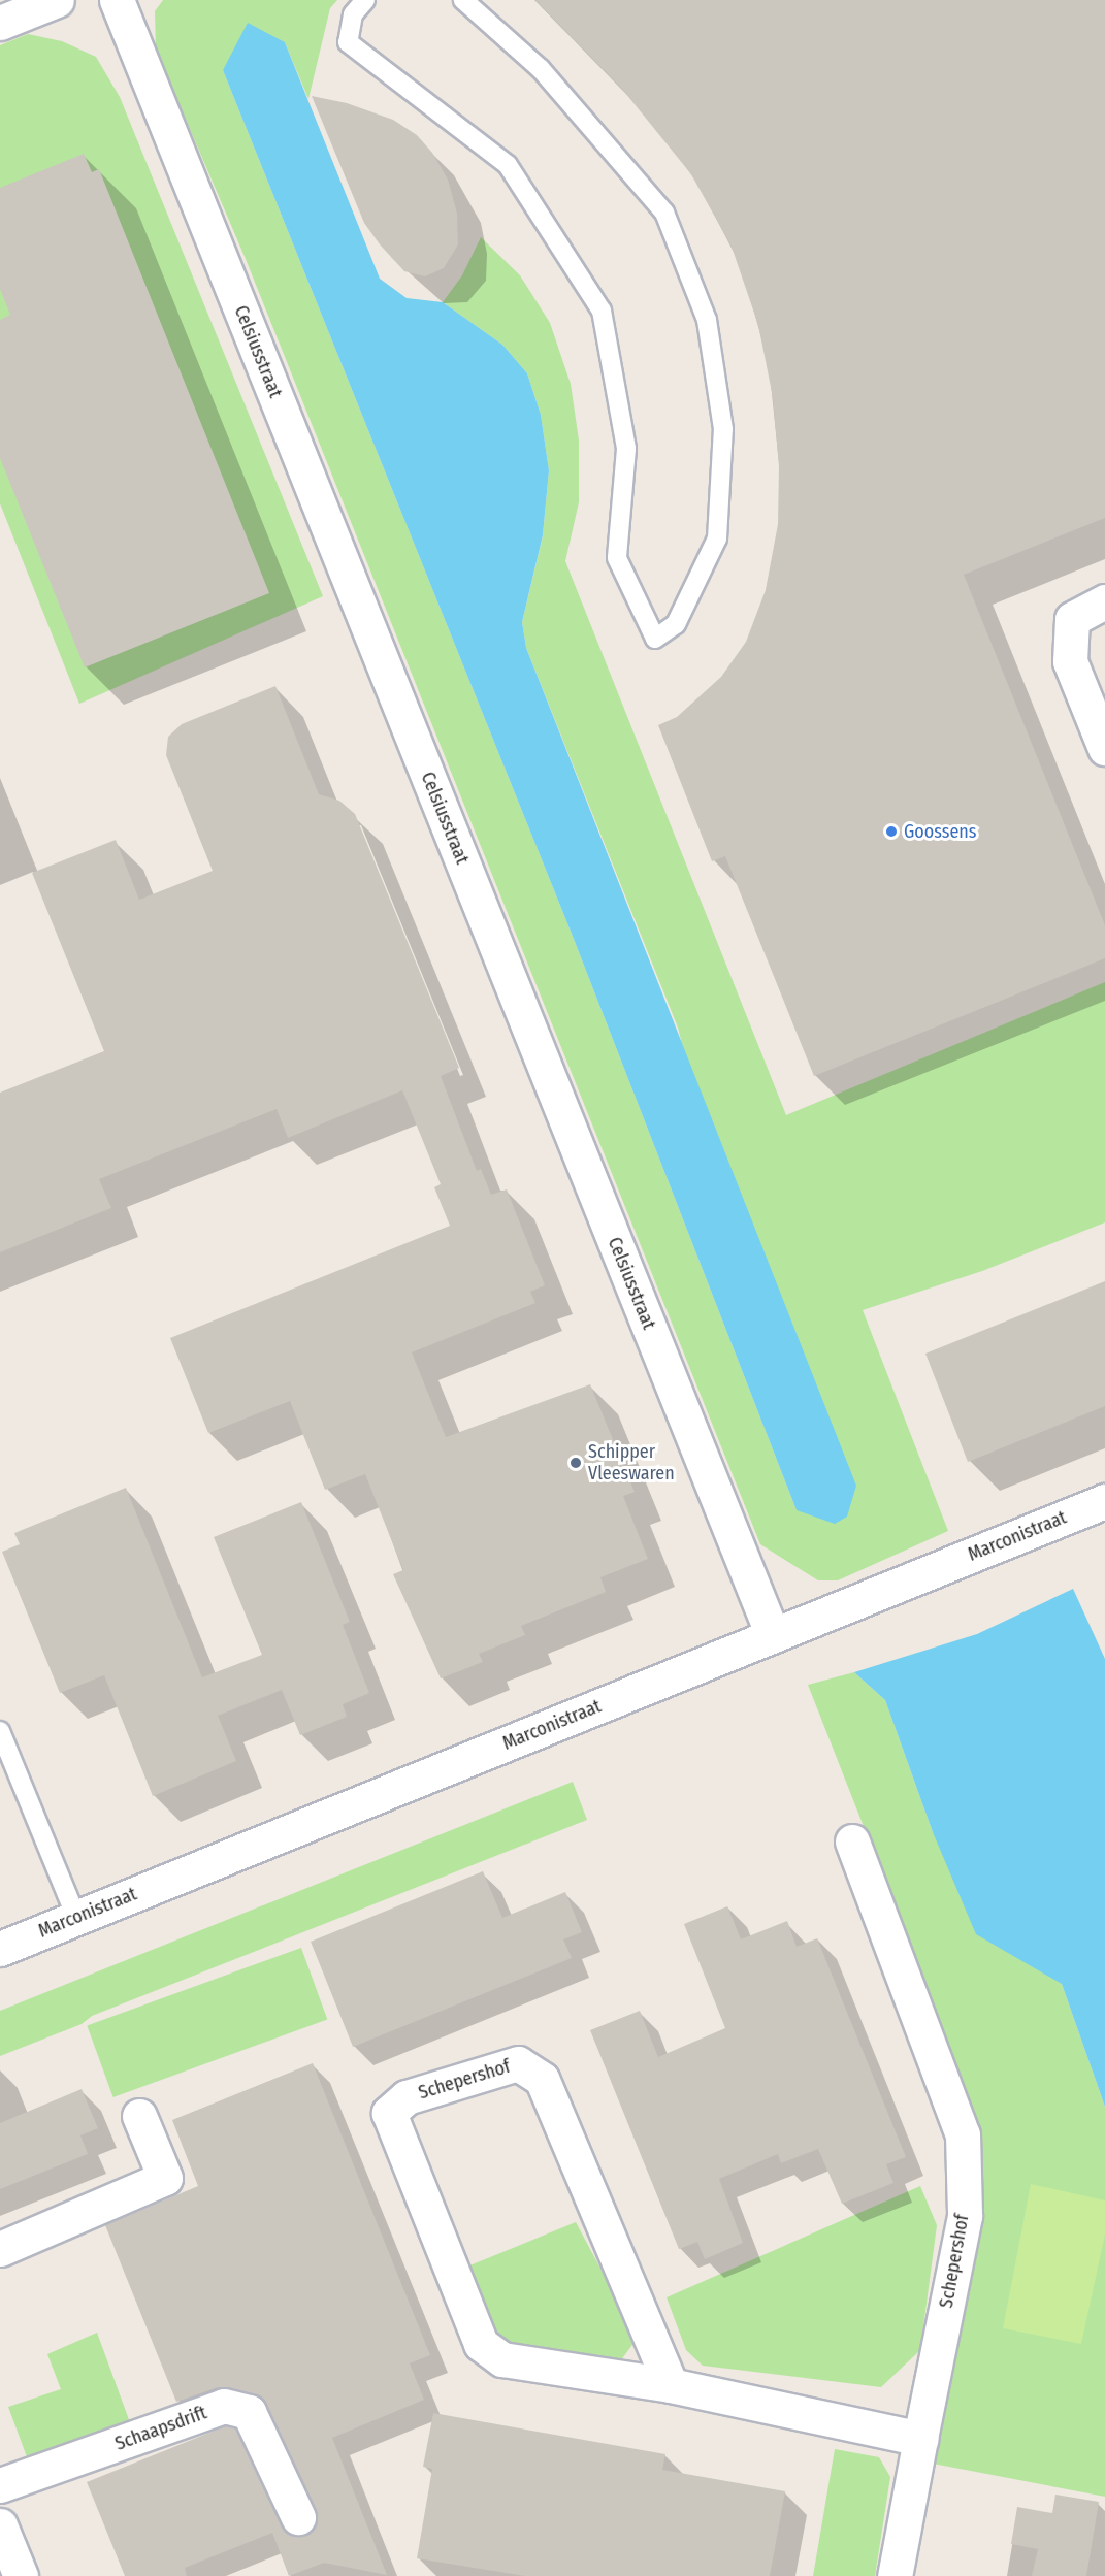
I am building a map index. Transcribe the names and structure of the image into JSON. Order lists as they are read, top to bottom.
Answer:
{
  "streets": {
    "street": [
      "Celsiusstraat",
      "Marconistraat",
      "Schepershof",
      "Schaapsdrift"
    ]
  },
  "crossings": [
    ["Celsiusstraat", "Marconistraat"]
  ],
  "places": ["Goossens", "Schipper Vleeswaren"]
}
